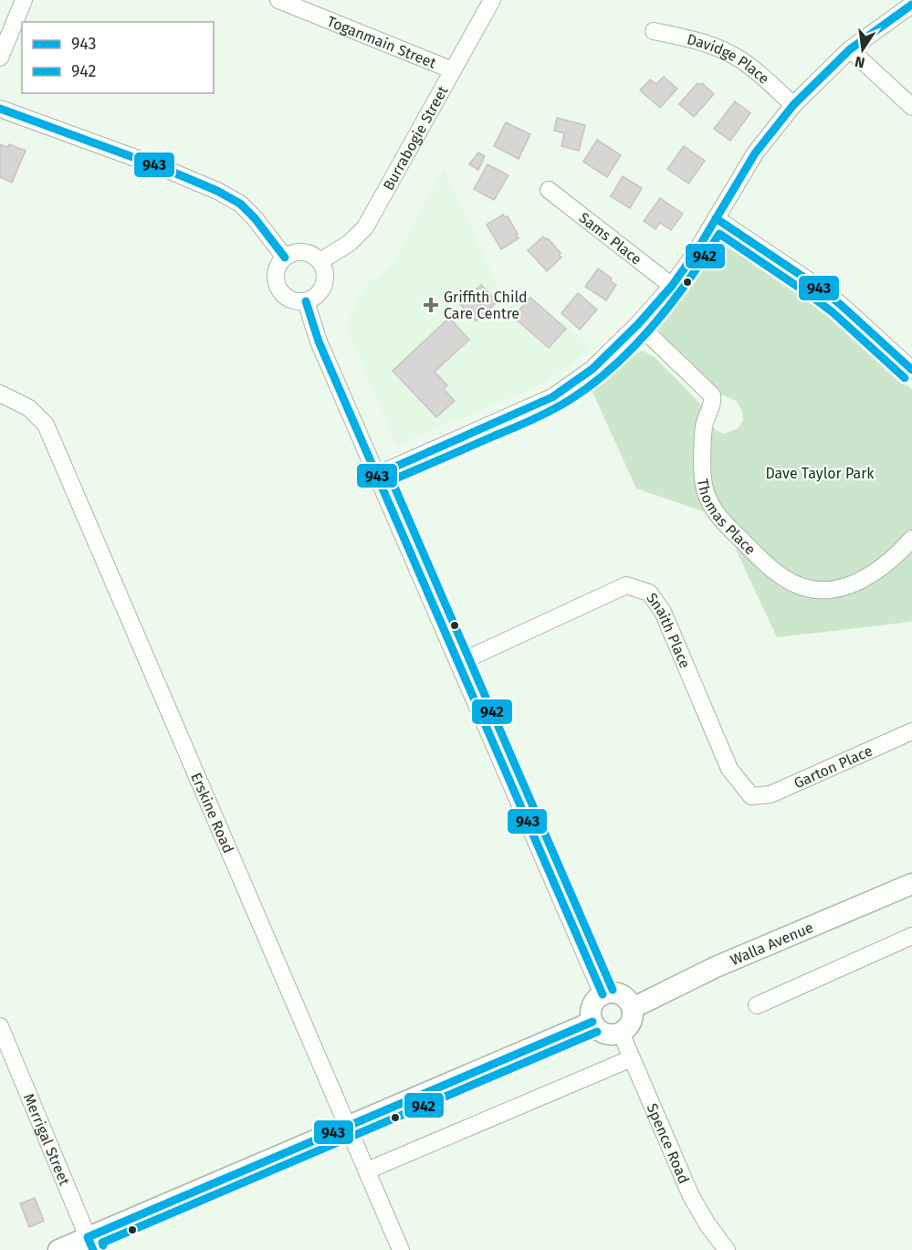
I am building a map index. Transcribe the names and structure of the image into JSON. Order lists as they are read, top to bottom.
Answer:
{
  "streets": {
    "street": [
      "Toganmain Street",
      "Davidge Place",
      "Burrabogie Street",
      "Sams Place",
      "Thomas Place",
      "Snaith Place",
      "Garton Place",
      "Erskine Road",
      "Walla Avenue",
      "Merrigal Street",
      "Spence Road"
    ]
  },
  "crossings": [
    ["Toganmain Street", "Burrabogie Street"],
    ["Snaith Place", "Garton Place"],
    ["Walla Avenue", "Spence Road"]
  ],
  "parks": ["Dave Taylor Park"],
  "places": {
    "health": ["Griffith Child Care Centre"]
  },
  "lines": ["transit line 943", "transit line 942"],
  "legend": ["943", "942"],
  "north": "bottom"
}
